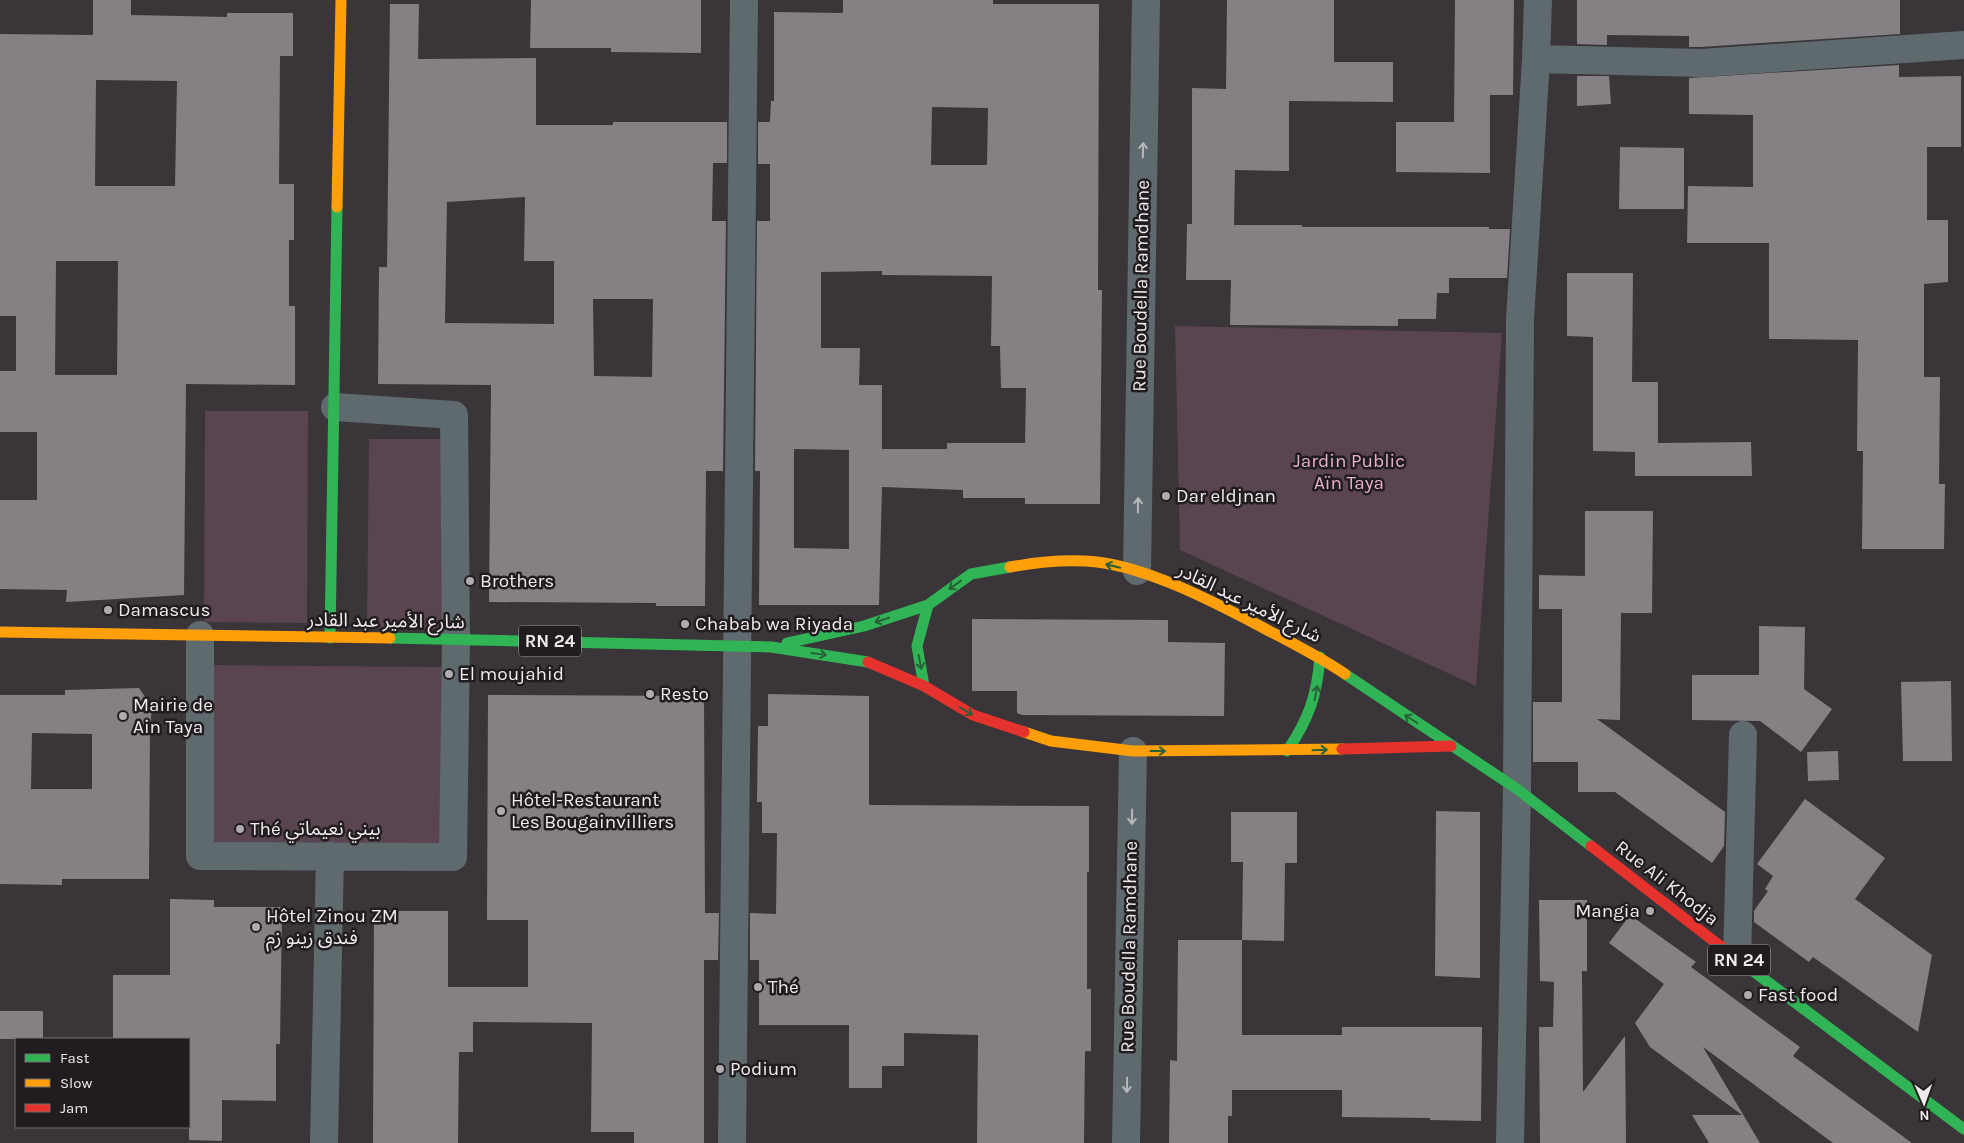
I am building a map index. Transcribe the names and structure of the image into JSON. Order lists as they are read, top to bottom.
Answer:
{
  "streets": {
    "main road": ["شارع الأمير عبد القادر", "RN 24", "Rue Ali Khodja"],
    "street": ["Rue Boudella Ramdhane"]
  },
  "crossings": [
    ["Rue Boudella Ramdhane", "شارع الأمير عبد القادر"],
    ["شارع الأمير عبد القادر", "Rue Ali Khodja"]
  ],
  "parks": ["Jardin Public Aïn Taya"],
  "places": [
    "Dar eldjnan",
    "Brothers",
    "Damascus",
    "Chabab wa Riyada",
    "El moujahid",
    "Resto",
    "Mairie de Ain Taya",
    "Hôtel-Restaurant Les Bougainvilliers",
    "Thé بيني نعيماتي",
    "Mangia",
    "Hôtel Zinou ZM فندق زينو زم",
    "Thé",
    "Fast food",
    "Podium"
  ],
  "legend": ["Fast", "Slow", "Jam"],
  "north": "bottom"
}
